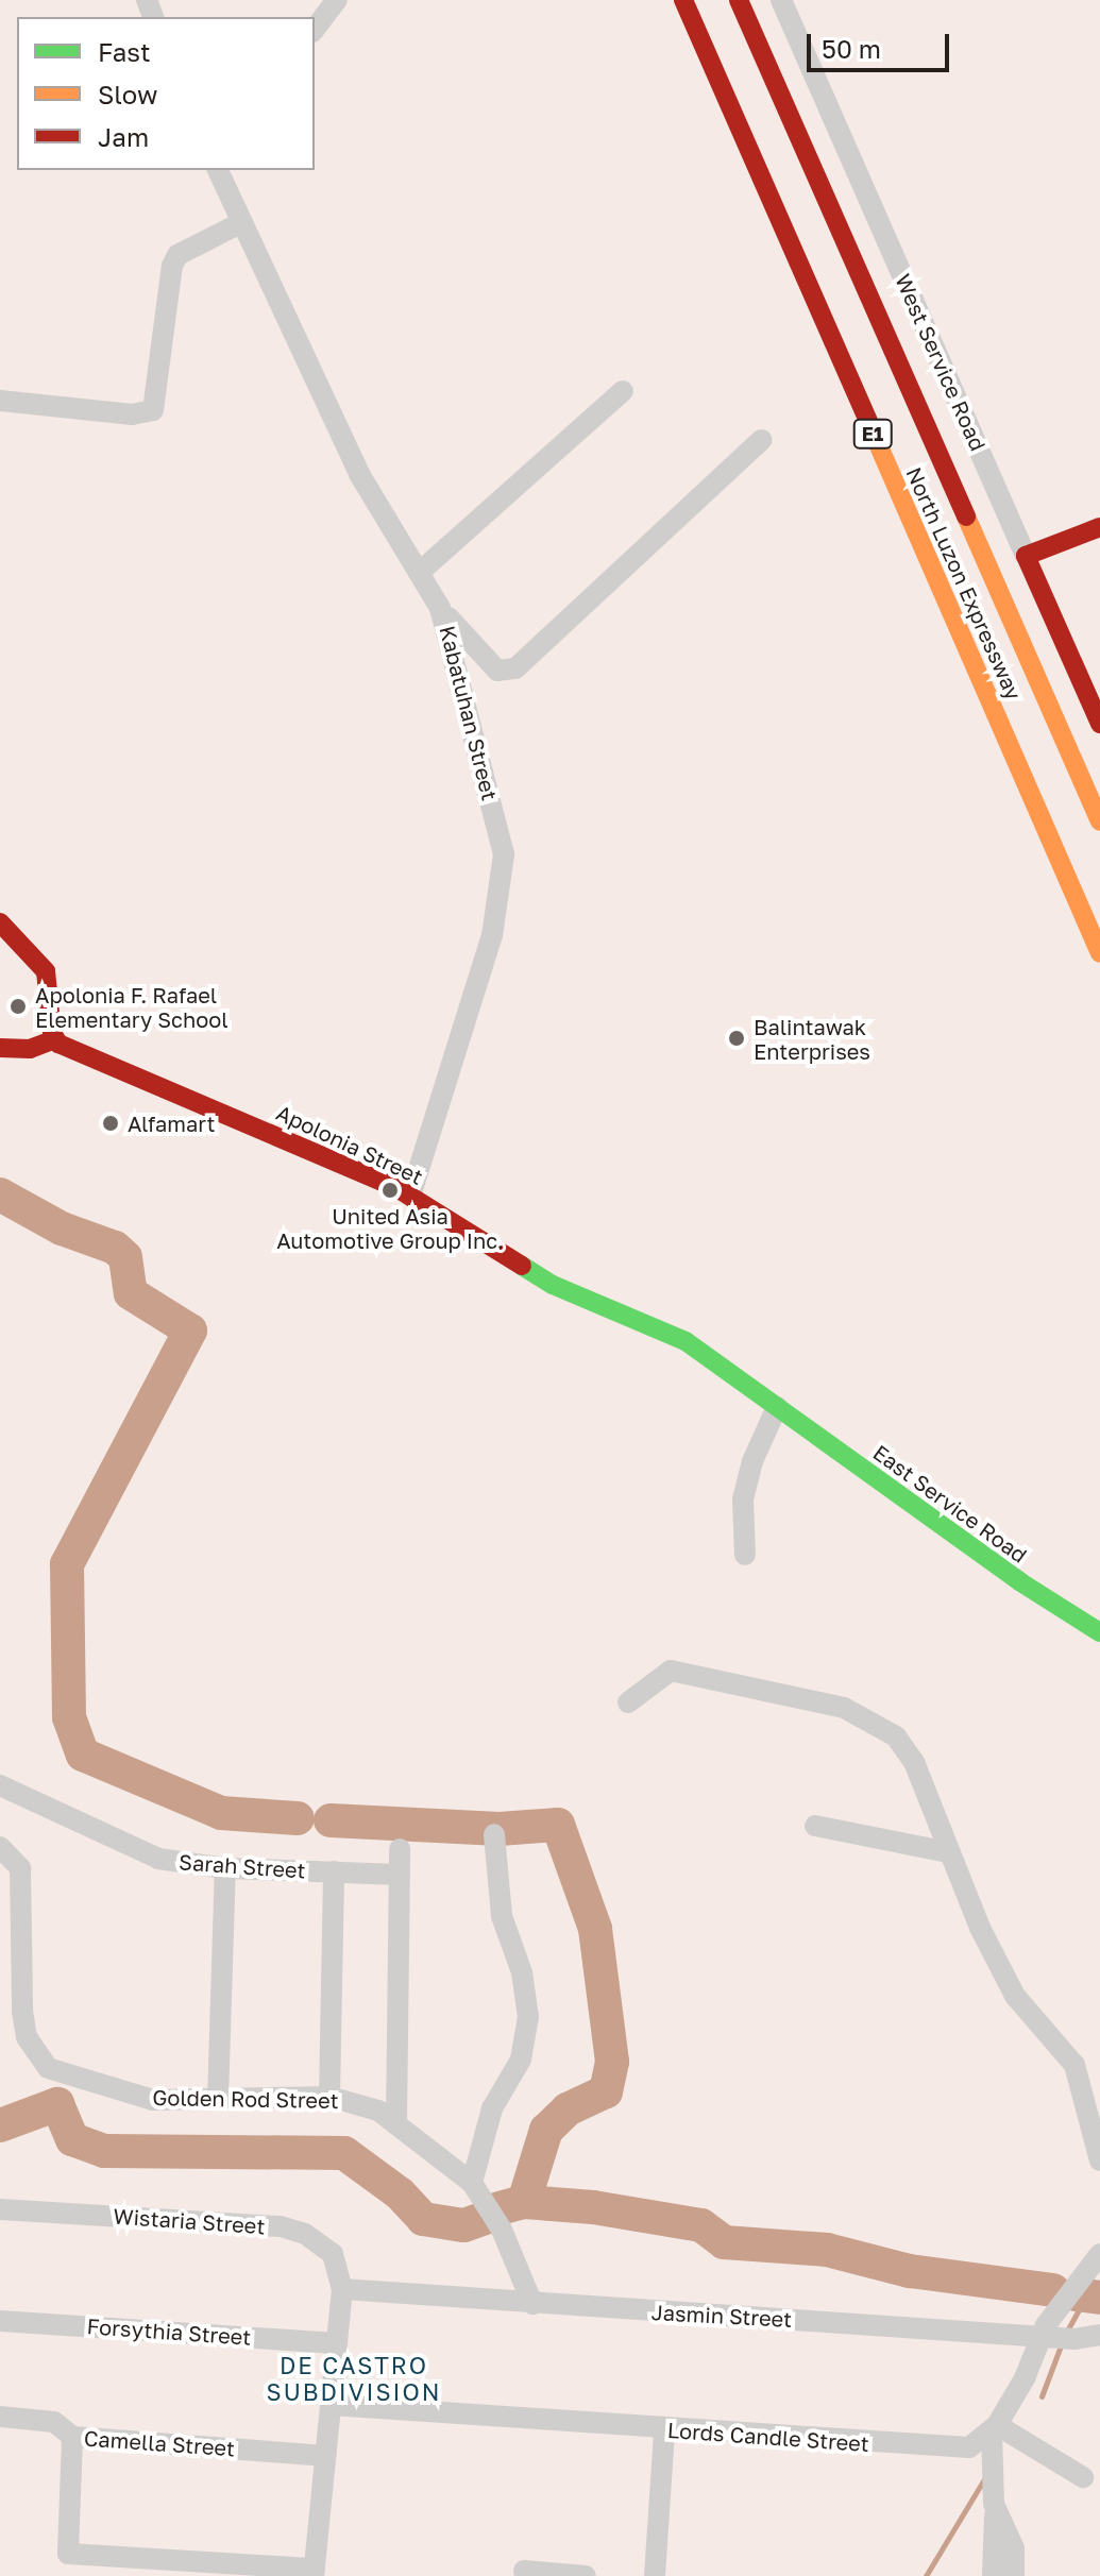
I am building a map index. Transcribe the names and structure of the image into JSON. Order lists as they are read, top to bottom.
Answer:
{
  "streets": {
    "main road": [
      "West Service Road",
      "E1",
      "North Luzon Expressway",
      "Apolonia Street",
      "East Service Road"
    ],
    "street": [
      "Kabatuhan Street",
      "Sarah Street",
      "Golden Rod Street",
      "Wistaria Street",
      "Jasmin Street",
      "Forsythia Street",
      "Lords Candle Street",
      "Camella Street"
    ]
  },
  "crossings": [
    ["Kabatuhan Street", "Apolonia Street"],
    ["Apolonia Street", "East Service Road"],
    ["Golden Rod Street", "Jasmin Street"],
    ["Wistaria Street", "Jasmin Street"]
  ],
  "districts": ["DE CASTRO SUBDIVISION"],
  "places": [
    "Apolonia F. Rafael Elementary School",
    "Balintawak Enterprises",
    "Alfamart",
    "United Asia Automotive Group Inc."
  ],
  "legend": ["Fast", "Slow", "Jam"],
  "scale_bar": "50 m"
}
